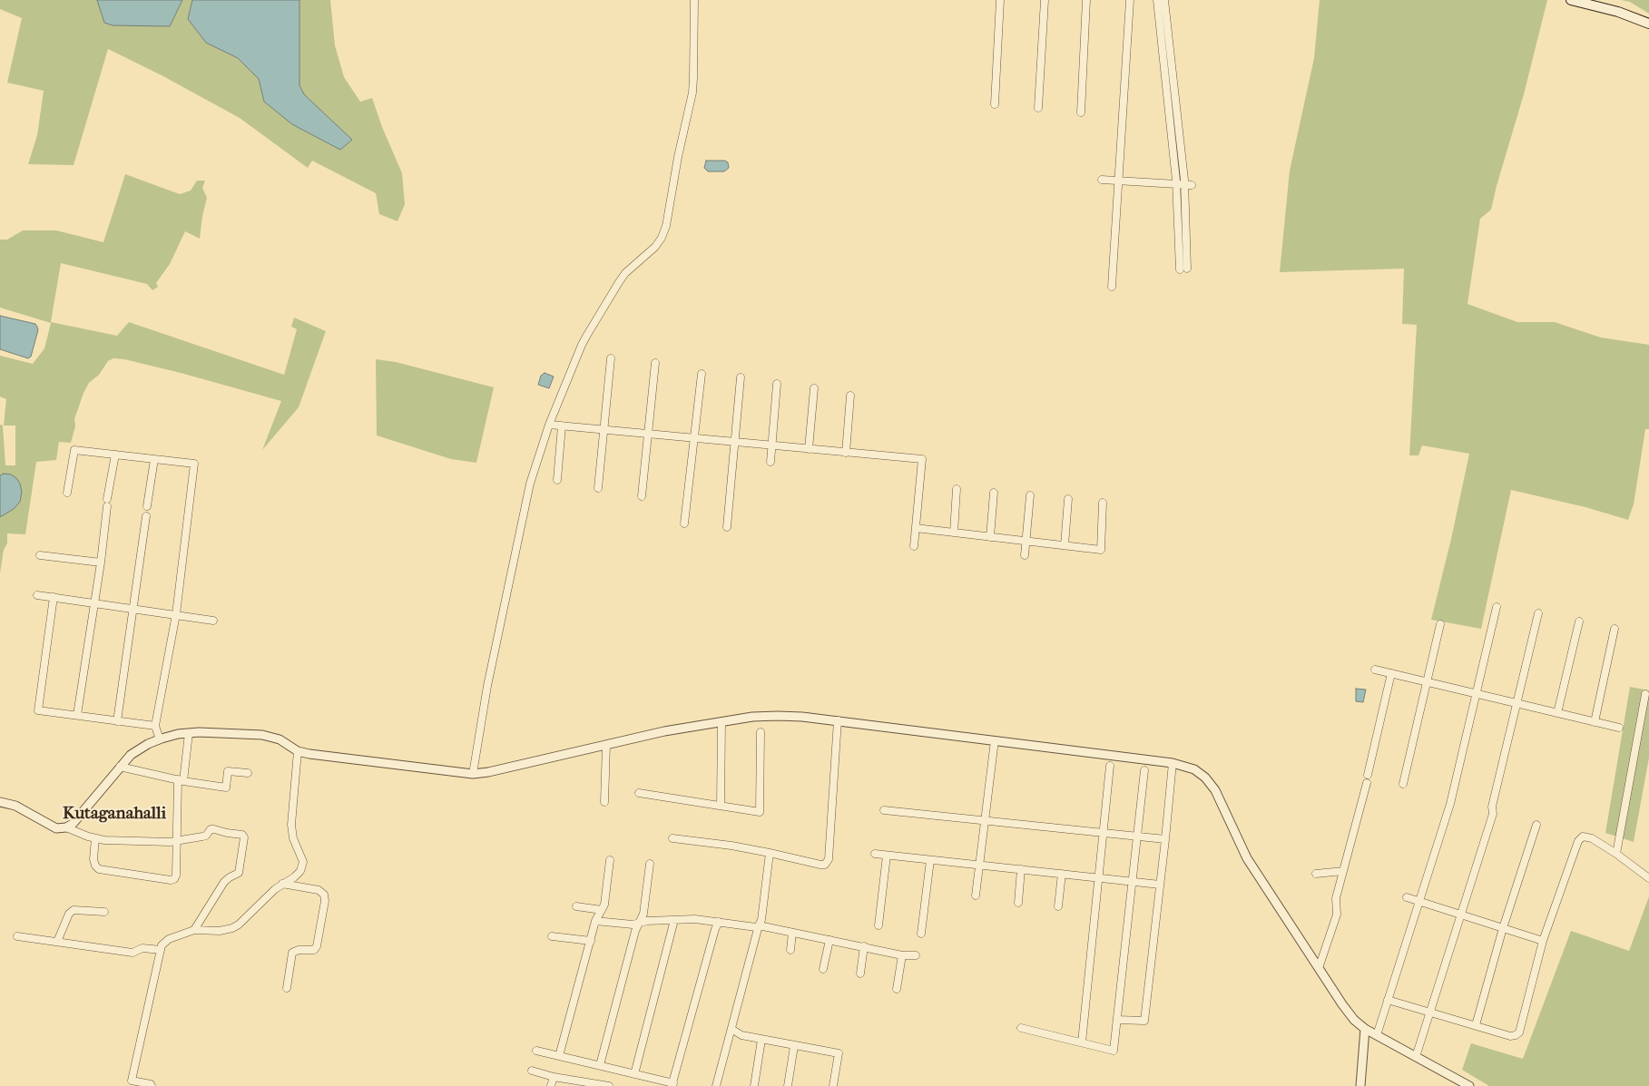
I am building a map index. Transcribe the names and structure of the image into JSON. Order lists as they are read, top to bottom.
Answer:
{
  "districts": ["Kutaganahalli"]
}
